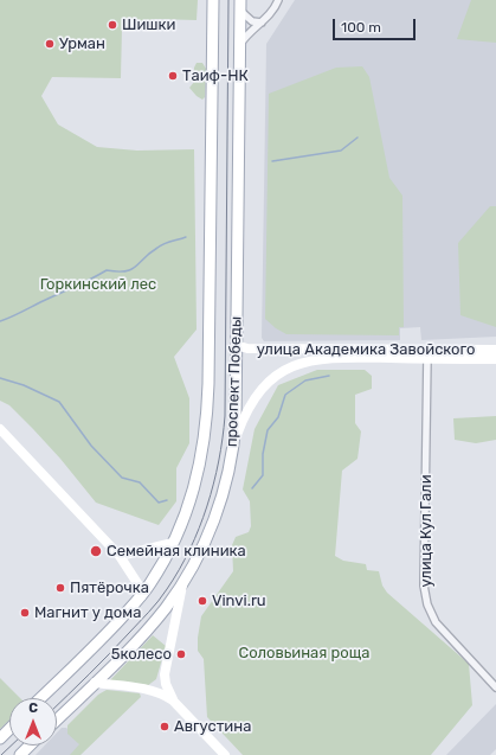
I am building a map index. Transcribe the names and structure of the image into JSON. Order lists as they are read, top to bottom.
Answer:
{
  "streets": {
    "main road": ["проспект Победы"],
    "street": ["улица Академика Завойского", "улица Кул Гали"]
  },
  "crossings": [
    ["улица Академика Завойского", "проспект Победы"],
    ["улица Академика Завойского", "улица Кул Гали"]
  ],
  "parks": ["Горкинский лес", "Соловьиная роща"],
  "places": [
    "Шишки",
    "Урман",
    "Таиф-НК",
    "Семейная клиника",
    "Пятёрочка",
    "Vinvi.ru",
    "Магнит у дома",
    "5колесо",
    "Августина"
  ],
  "scale_bar": "100 m",
  "north": "top"
}
